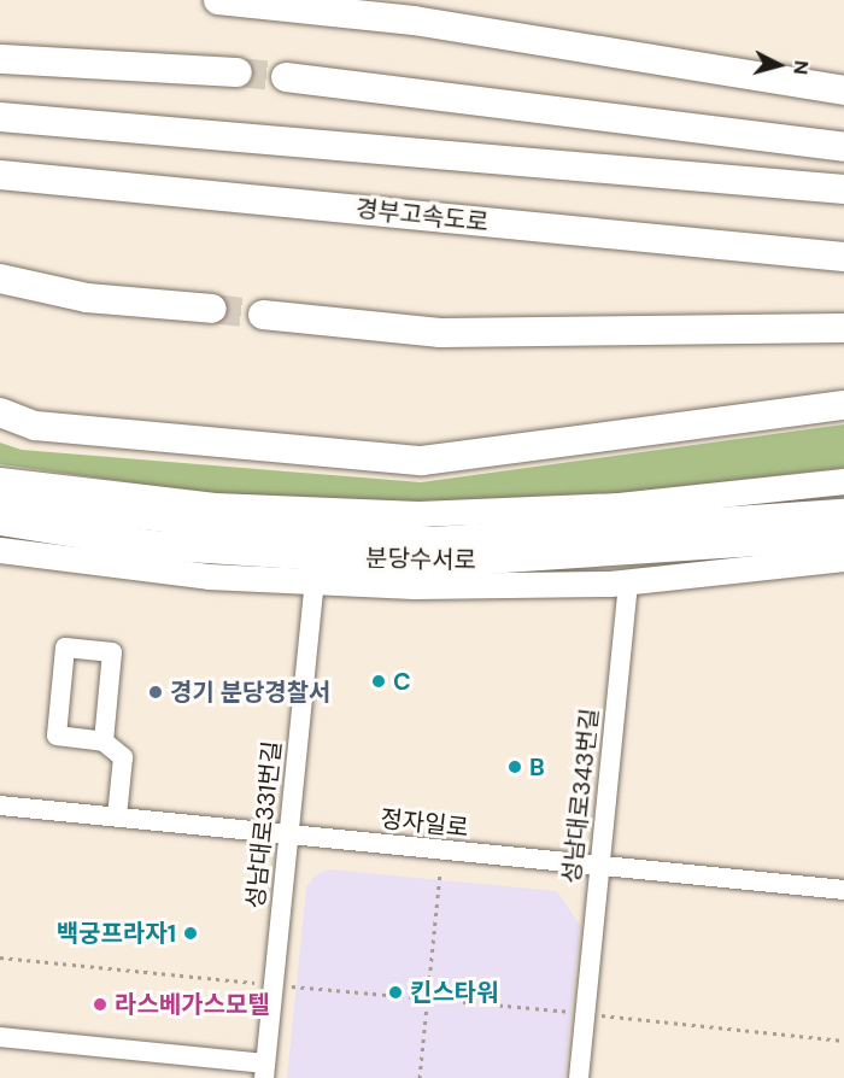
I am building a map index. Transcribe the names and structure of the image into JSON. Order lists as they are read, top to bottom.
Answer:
{
  "streets": {
    "highway": ["경부고속도로", "분당수서로"],
    "street": ["성남대로343번길", "정자일로", "성남대로331번길"]
  },
  "crossings": [
    ["성남대로343번길", "정자일로"],
    ["정자일로", "성남대로331번길"]
  ],
  "places": [
    "C",
    "경기 분당경찰서",
    "B",
    "백궁프라자1",
    "킨스타워",
    "라스베가스모텔"
  ],
  "north": "right"
}
